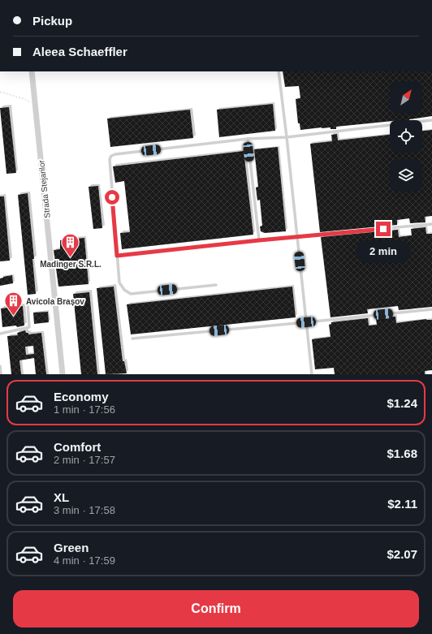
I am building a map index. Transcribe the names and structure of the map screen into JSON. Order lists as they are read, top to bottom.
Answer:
{
  "streets": {
    "street": ["Strada Stejarilor"]
  },
  "places": {
    "building": ["Madinger S.R.L.", "Avicola Brașov"]
  },
  "north": "top right",
  "page": {
    "banner": ["Pickup", "Aleea Schaeffler"],
    "bubble": "2 min",
    "list": [
      {
        "name": "Economy",
        "note": "1 min · 17:56",
        "value": "$1.24"
      },
      {
        "name": "Comfort",
        "note": "2 min · 17:57",
        "value": "$1.68"
      },
      {
        "name": "XL",
        "note": "3 min · 17:58",
        "value": "$2.11"
      },
      {
        "name": "Green",
        "note": "4 min · 17:59",
        "value": "$2.07"
      }
    ],
    "buttons": "Confirm"
  }
}
